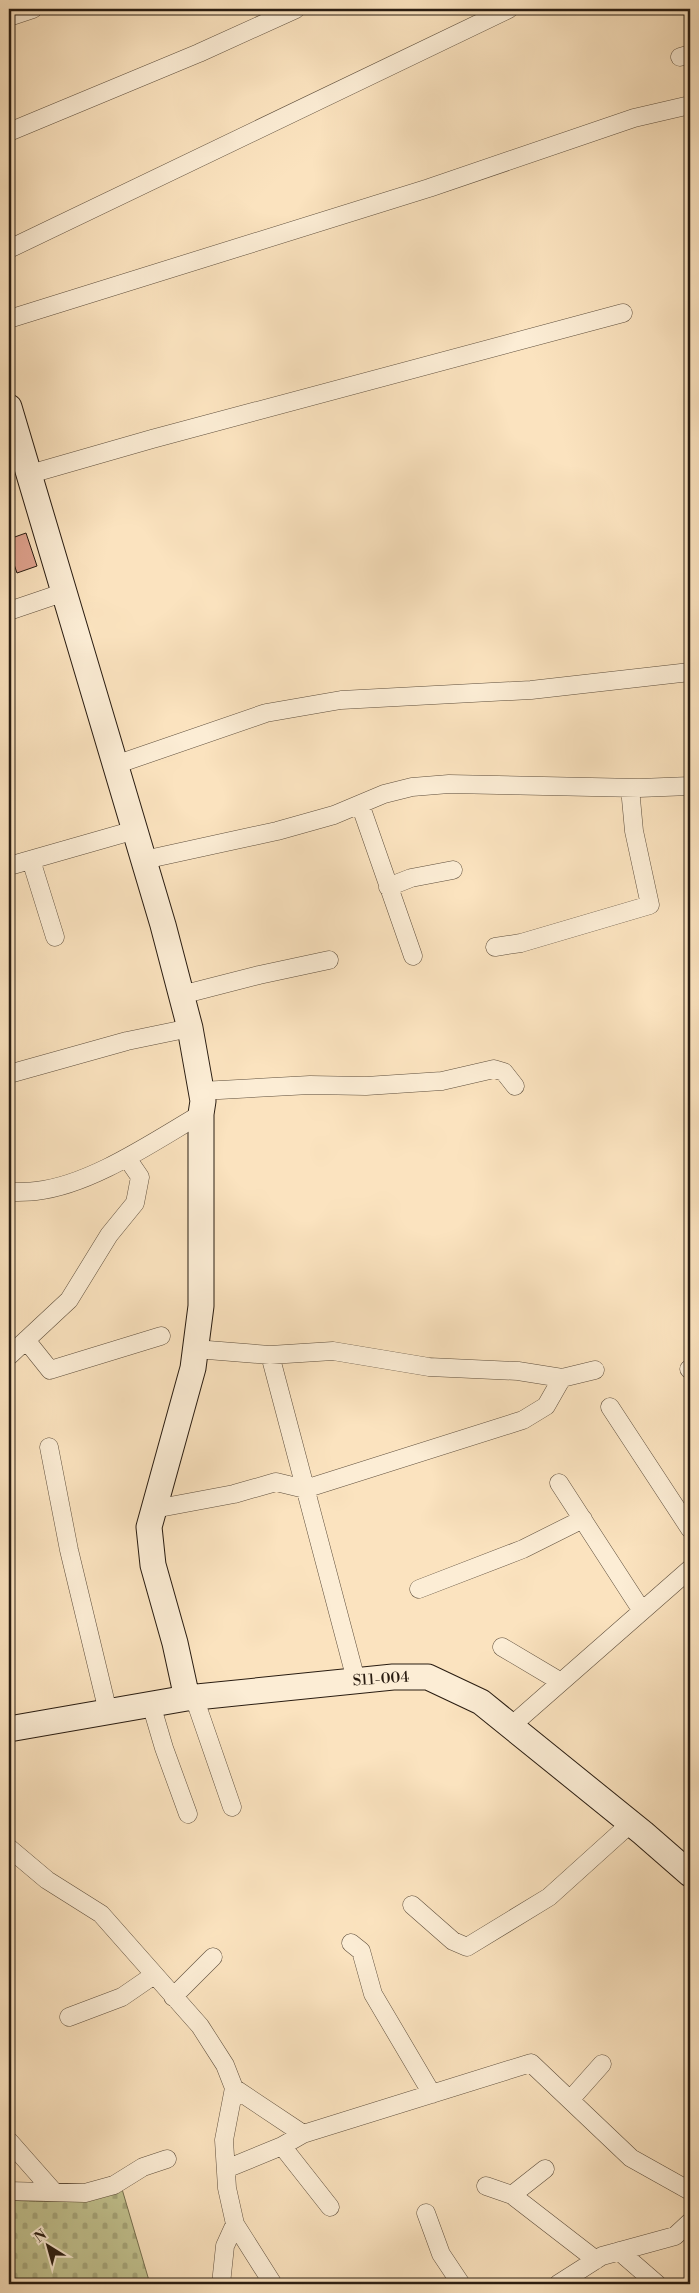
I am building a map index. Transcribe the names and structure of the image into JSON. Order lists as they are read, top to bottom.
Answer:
{
  "streets": {
    "street": ["S11-004"]
  },
  "north": "top left"
}
